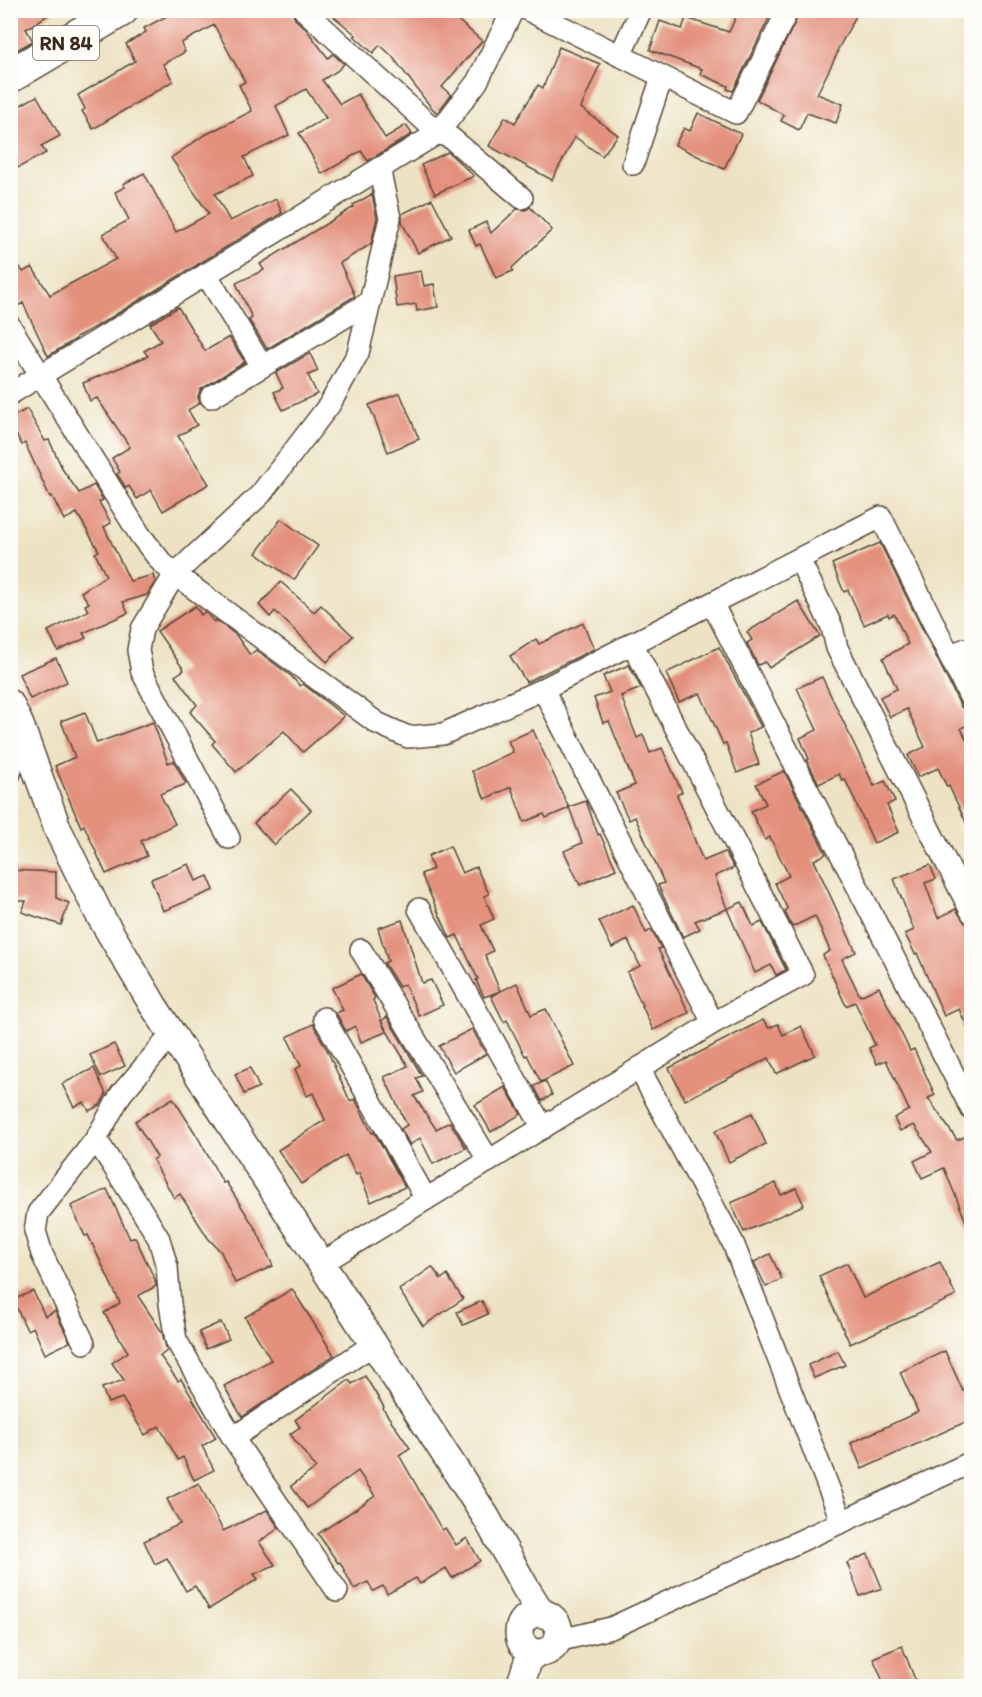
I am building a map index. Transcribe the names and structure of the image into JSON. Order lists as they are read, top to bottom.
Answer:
{
  "streets": {
    "main road": ["RN 84"]
  }
}
